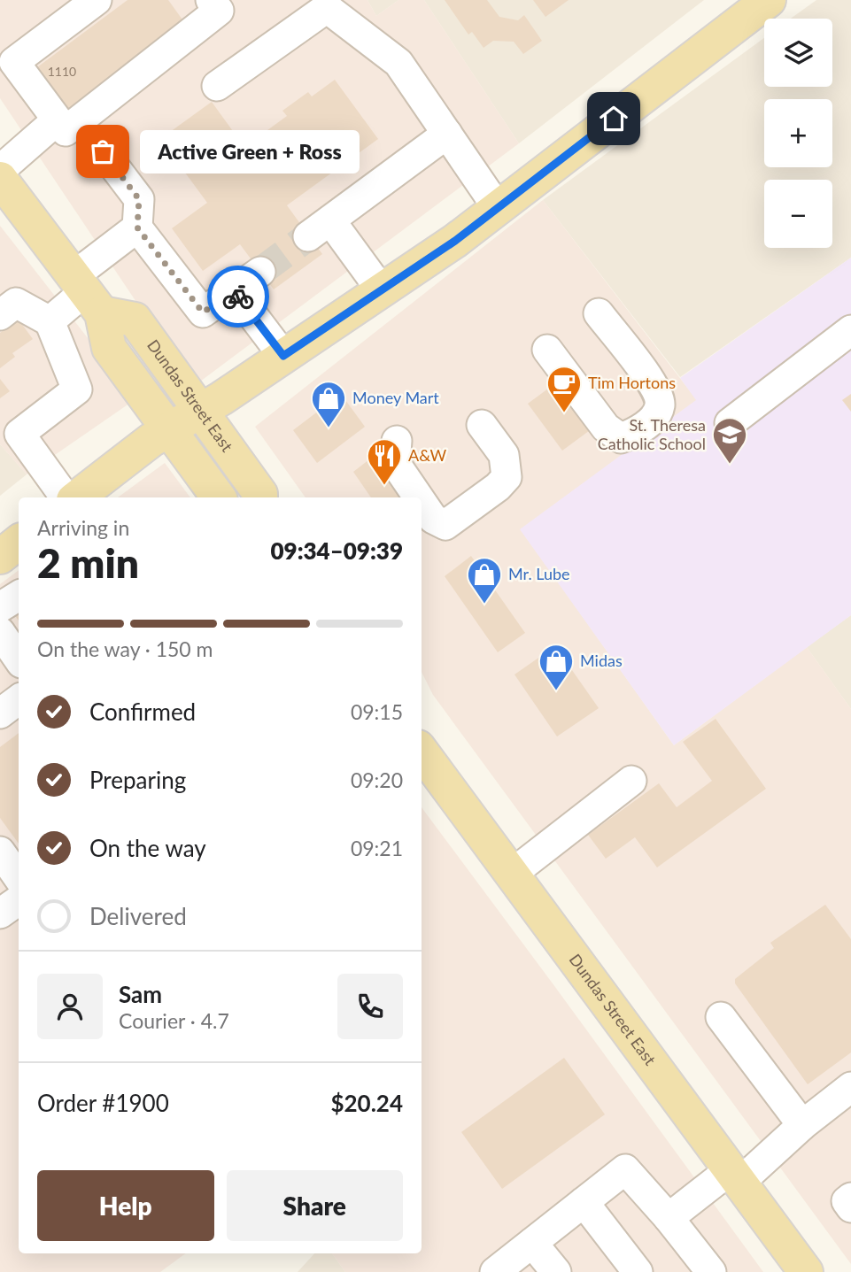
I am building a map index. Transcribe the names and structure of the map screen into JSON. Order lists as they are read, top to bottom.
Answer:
{
  "streets": {
    "main road": ["Dundas Street East"]
  },
  "places": {
    "other": ["Active Green + Ross"],
    "cafe": ["Tim Hortons"],
    "shop": ["Money Mart", "Mr. Lube", "Midas"],
    "school or university": ["St. Theresa Catholic School"],
    "restaurant": ["A&W"]
  },
  "house_numbers": ["1110"],
  "page": {
    "map_buttons": ["+", "−"],
    "bubble": "Active Green + Ross",
    "heading": ["2 min", "Arriving in", "09:34–09:39"],
    "panel": [
      "Sam",
      "Courier · 4.7",
      "Order #1900",
      "$20.24"
    ],
    "bar": "On the way · 150 m",
    "list": [
      ["Confirmed", "09:15"],
      ["Preparing", "09:20"],
      ["On the way", "09:21"],
      "Delivered"
    ],
    "buttons": ["Help", "Share"]
  }
}
